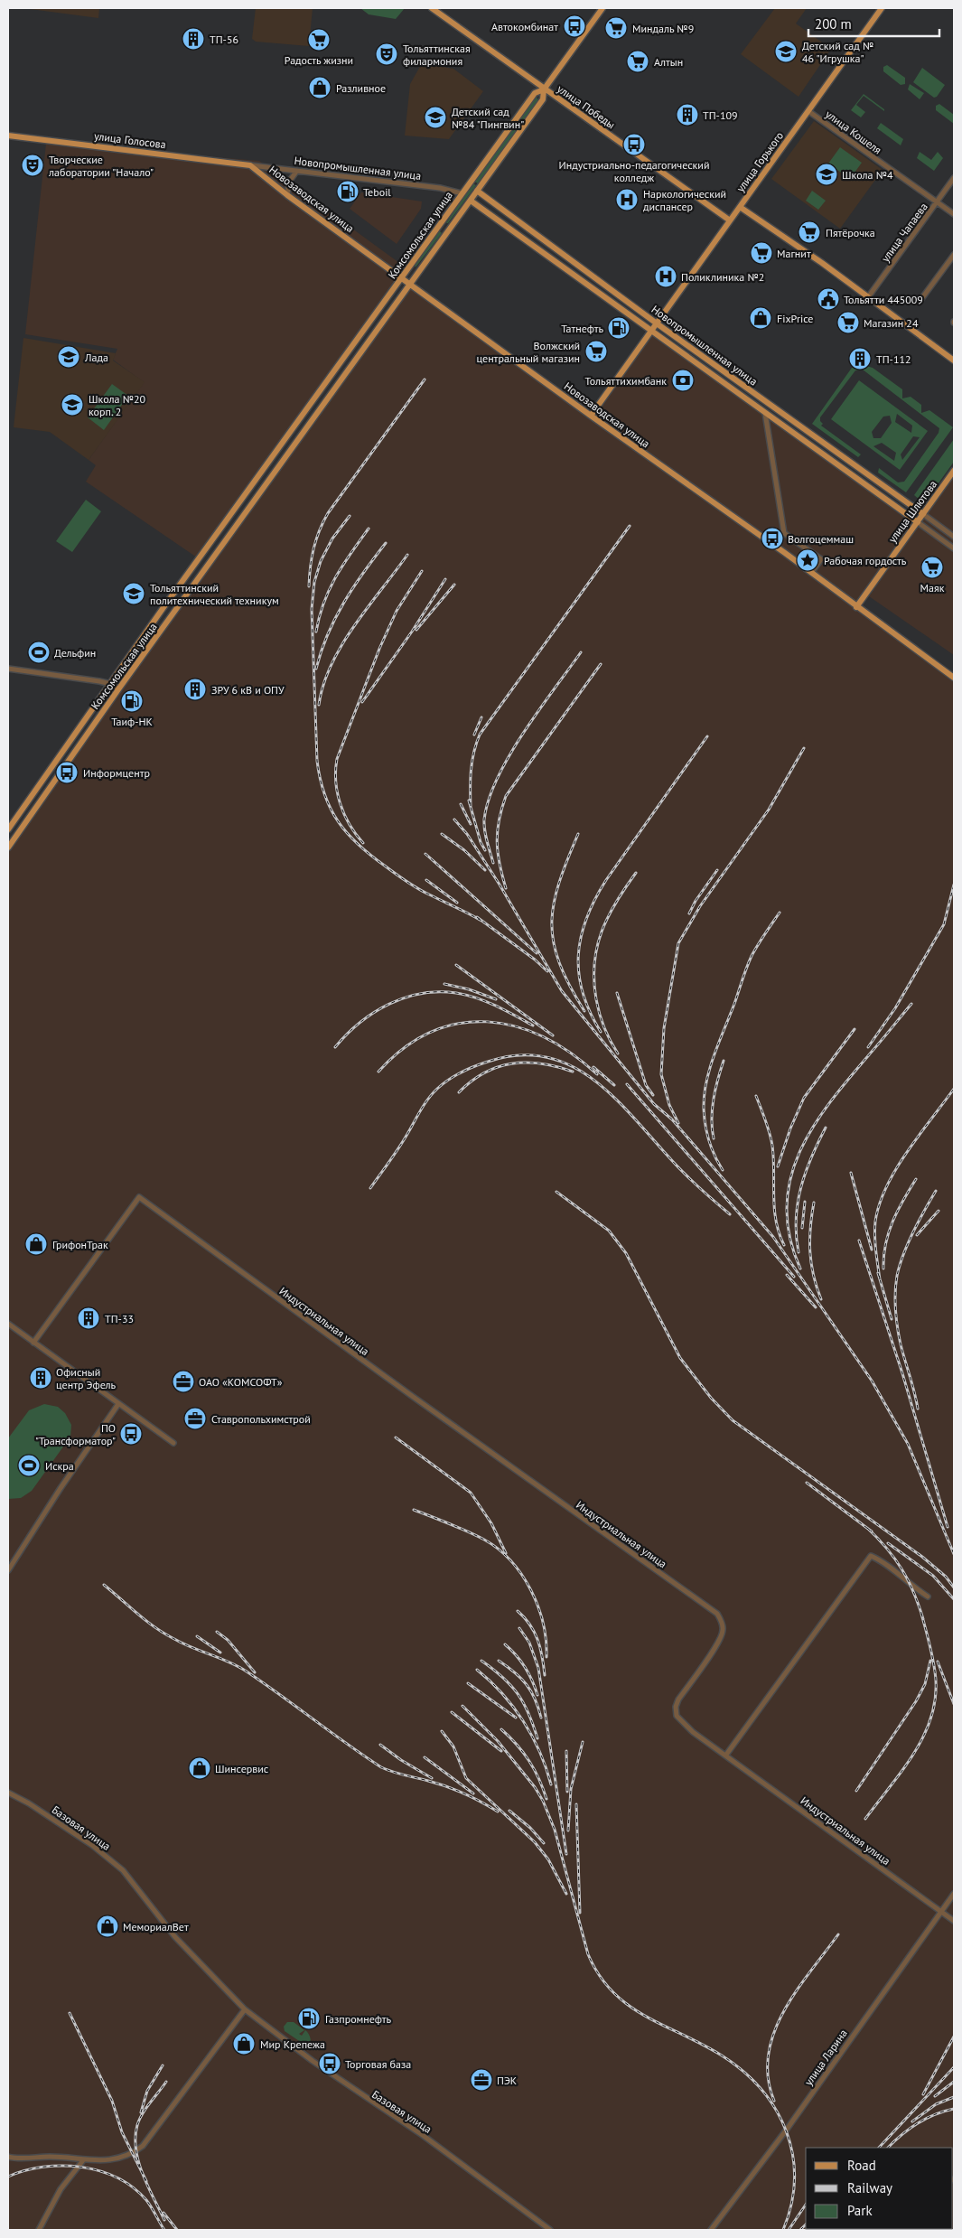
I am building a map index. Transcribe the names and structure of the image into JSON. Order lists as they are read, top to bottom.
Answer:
{
  "streets": {
    "main road": [
      "улица Победы",
      "улица Голосова",
      "улица Горького",
      "Новопромышленная улица",
      "Новозаводская улица",
      "Комсомольская улица",
      "улица Шлютова"
    ],
    "street": [
      "улица Кошеля",
      "улица Чапаева",
      "Индустриальная улица",
      "Базовая улица",
      "улица Ларина"
    ]
  },
  "crossings": [
    ["улица Победы", "улица Горького"],
    ["улица Победы", "Комсомольская улица"],
    ["улица Кошеля", "улица Горького"],
    ["улица Кошеля", "улица Чапаева"],
    ["улица Голосова", "Новопромышленная улица"],
    ["улица Голосова", "Новозаводская улица"],
    ["улица Горького", "Новопромышленная улица"],
    ["улица Горького", "Новозаводская улица"],
    ["Новопромышленная улица", "Новозаводская улица"],
    ["Новопромышленная улица", "Комсомольская улица"],
    ["Новопромышленная улица", "улица Шлютова"],
    ["Новозаводская улица", "Комсомольская улица"],
    ["Новозаводская улица", "улица Шлютова"],
    ["Индустриальная улица", "улица Ларина"]
  ],
  "places": {
    "bus stop": [
      "Автокомбинат",
      "Индустриально-педагогический колледж",
      "Волгоцеммаш",
      "Информцентр",
      "ПО \"Трансформатор\"",
      "Торговая база"
    ],
    "supermarket": [
      "Миндаль №9",
      "Радость жизни",
      "Алтын",
      "Пятёрочка",
      "Магнит",
      "Магазин 24",
      "Волжский центральный магазин",
      "Маяк"
    ],
    "building": [
      "ТП-56",
      "ТП-109",
      "ТП-112",
      "ЗРУ 6 кВ и ОПУ",
      "ТП-33",
      "Офисный центр Эфель"
    ],
    "school or university": [
      "Детский сад № 46 \"Игрушка\"",
      "Детский сад №84 \"Пингвин\"",
      "Школа №4",
      "Лада",
      "Школа №20 корп. 2",
      "Тольяттинский политехнический техникум"
    ],
    "theatre": ["Тольяттинская филармония", "Творческие лаборатории \"Начало\""],
    "shop": [
      "Разливное",
      "FixPrice",
      "ГрифонТрак",
      "Шинсервис",
      "МемориалВет",
      "Мир Крепежа"
    ],
    "fuel station": [
      "Teboil",
      "Татнефть",
      "Таиф-НК",
      "Газпромнефть"
    ],
    "hospital": ["Наркологический диспансер", "Поликлиника №2"],
    "public building": ["Тольятти 445009"],
    "bank": ["Тольяттихимбанк"],
    "place": ["Рабочая гордость"],
    "sports": ["Дельфин", "Искра"],
    "office": ["ОАО «КОМСОФТ»", "Ставропольхимстрой", "ПЭК"]
  },
  "legend": ["Road", "Railway", "Park"],
  "scale_bar": "200 m"
}
